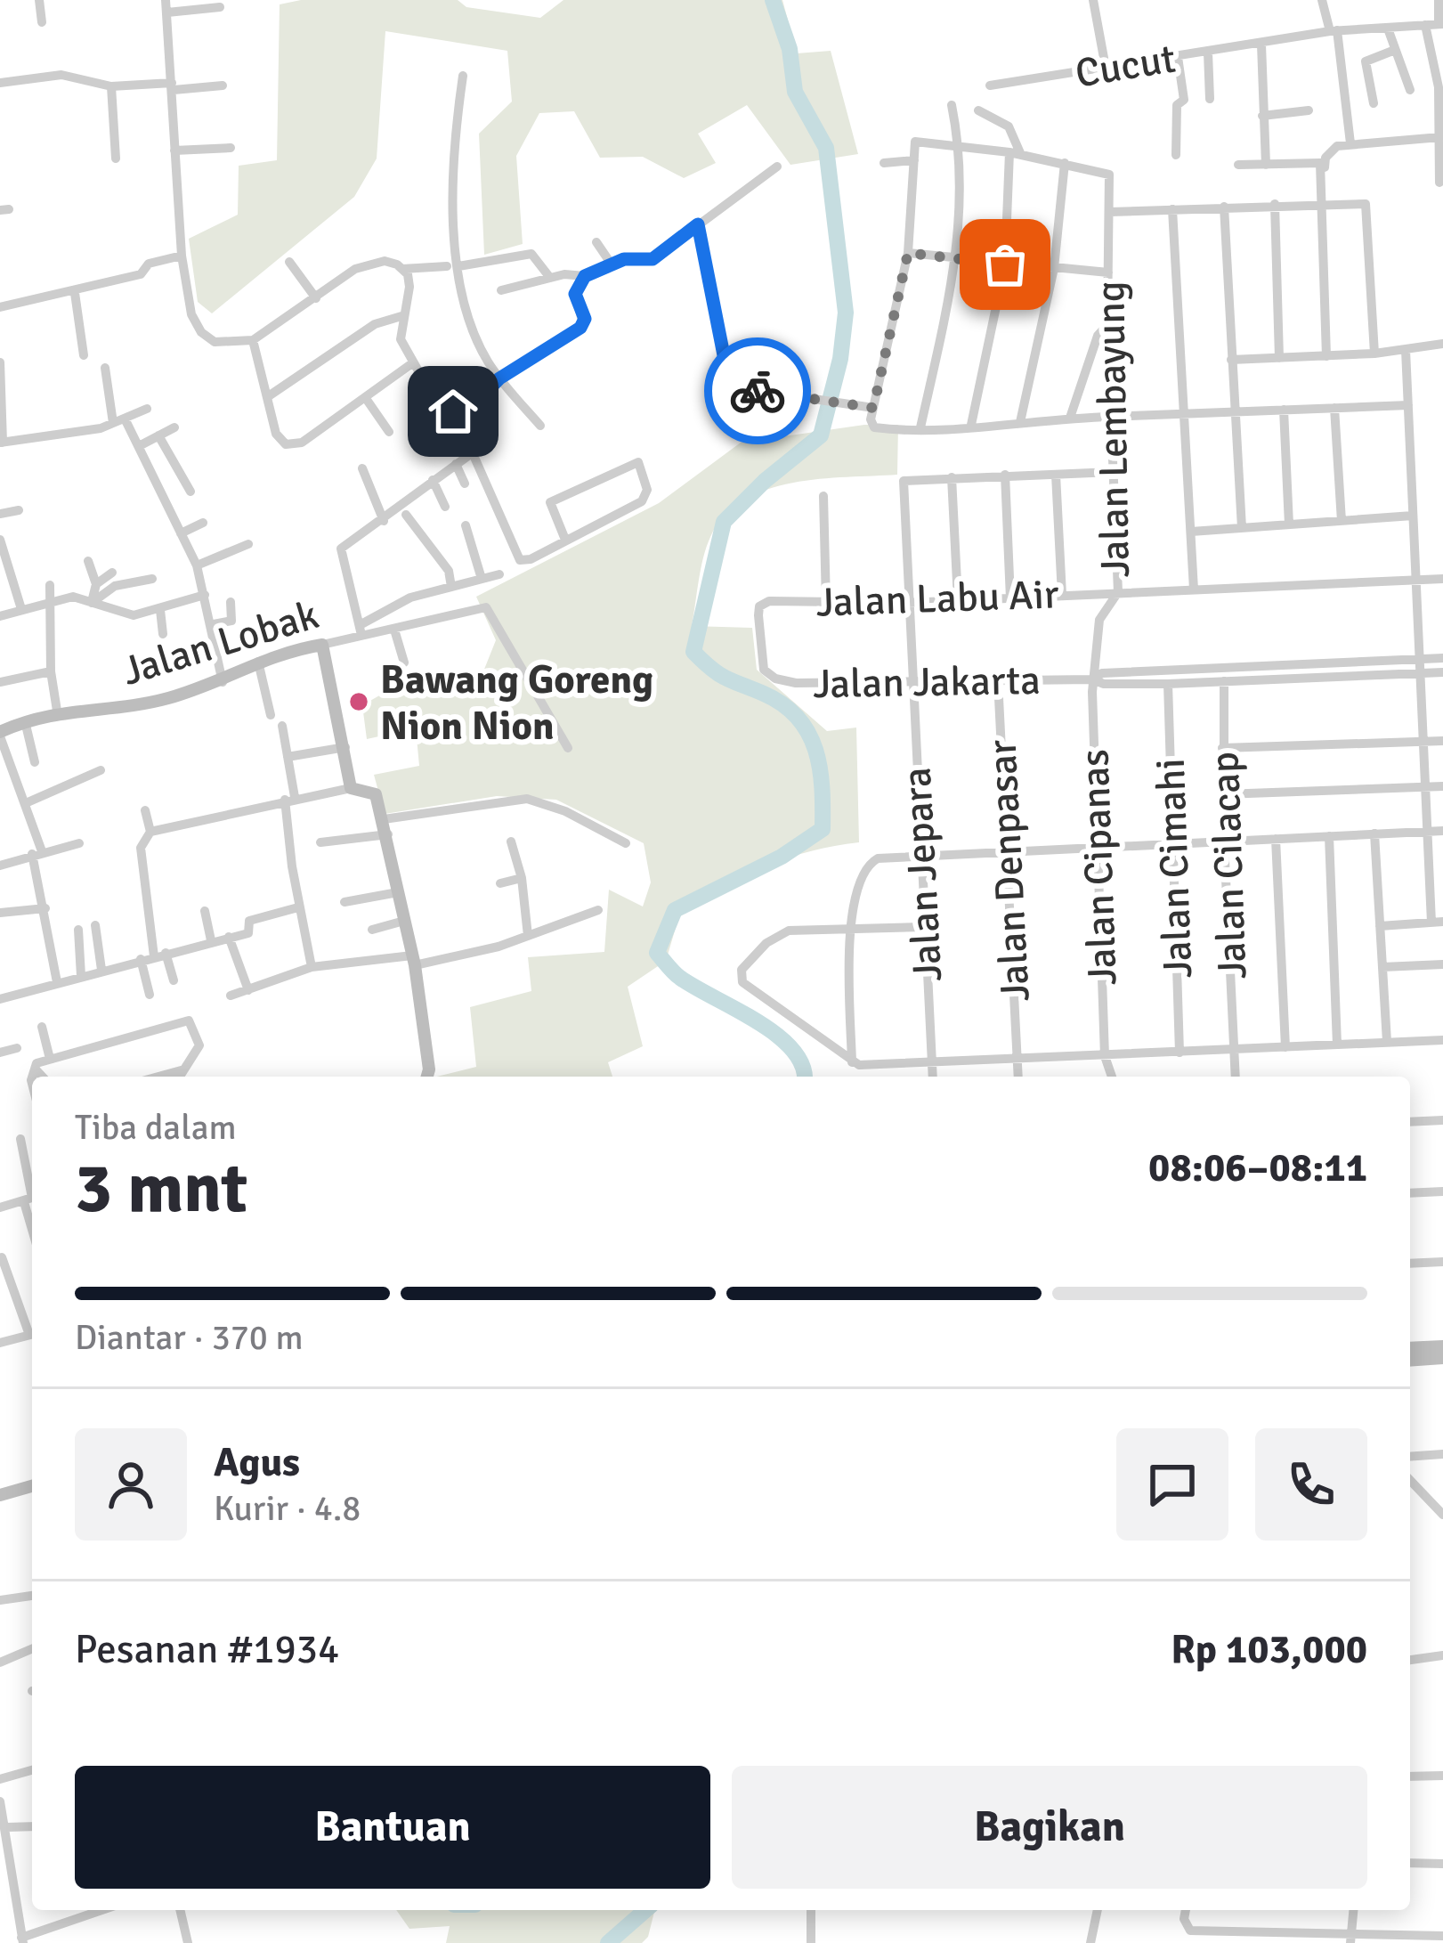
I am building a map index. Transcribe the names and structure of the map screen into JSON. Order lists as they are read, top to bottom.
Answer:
{
  "streets": {
    "street": [
      "Cucut",
      "Jalan Lembayung",
      "Jalan Labu Air",
      "Jalan Lobak",
      "Jalan Jakarta",
      "Jalan Cilacap",
      "Jalan Cipanas",
      "Jalan Cimahi",
      "Jalan Denpasar",
      "Jalan Jepara"
    ]
  },
  "crossings": [
    ["Jalan Lembayung", "Jalan Labu Air"],
    ["Jalan Lembayung", "Jalan Jakarta"],
    ["Jalan Lembayung", "Jalan Cipanas"],
    ["Jalan Labu Air", "Jalan Jakarta"],
    ["Jalan Labu Air", "Jalan Jepara"],
    ["Jalan Jakarta", "Jalan Cilacap"],
    ["Jalan Jakarta", "Jalan Cipanas"],
    ["Jalan Jakarta", "Jalan Cimahi"],
    ["Jalan Jakarta", "Jalan Denpasar"],
    ["Jalan Jakarta", "Jalan Jepara"]
  ],
  "places": ["Bawang Goreng Nion Nion"],
  "page": {
    "heading": ["3 mnt", "Tiba dalam", "08:06–08:11"],
    "panel": [
      "Agus",
      "Kurir · 4.8",
      "Pesanan #1934",
      "Rp 103,000"
    ],
    "bar": "Diantar · 370 m",
    "buttons": ["Bantuan", "Bagikan"]
  }
}
